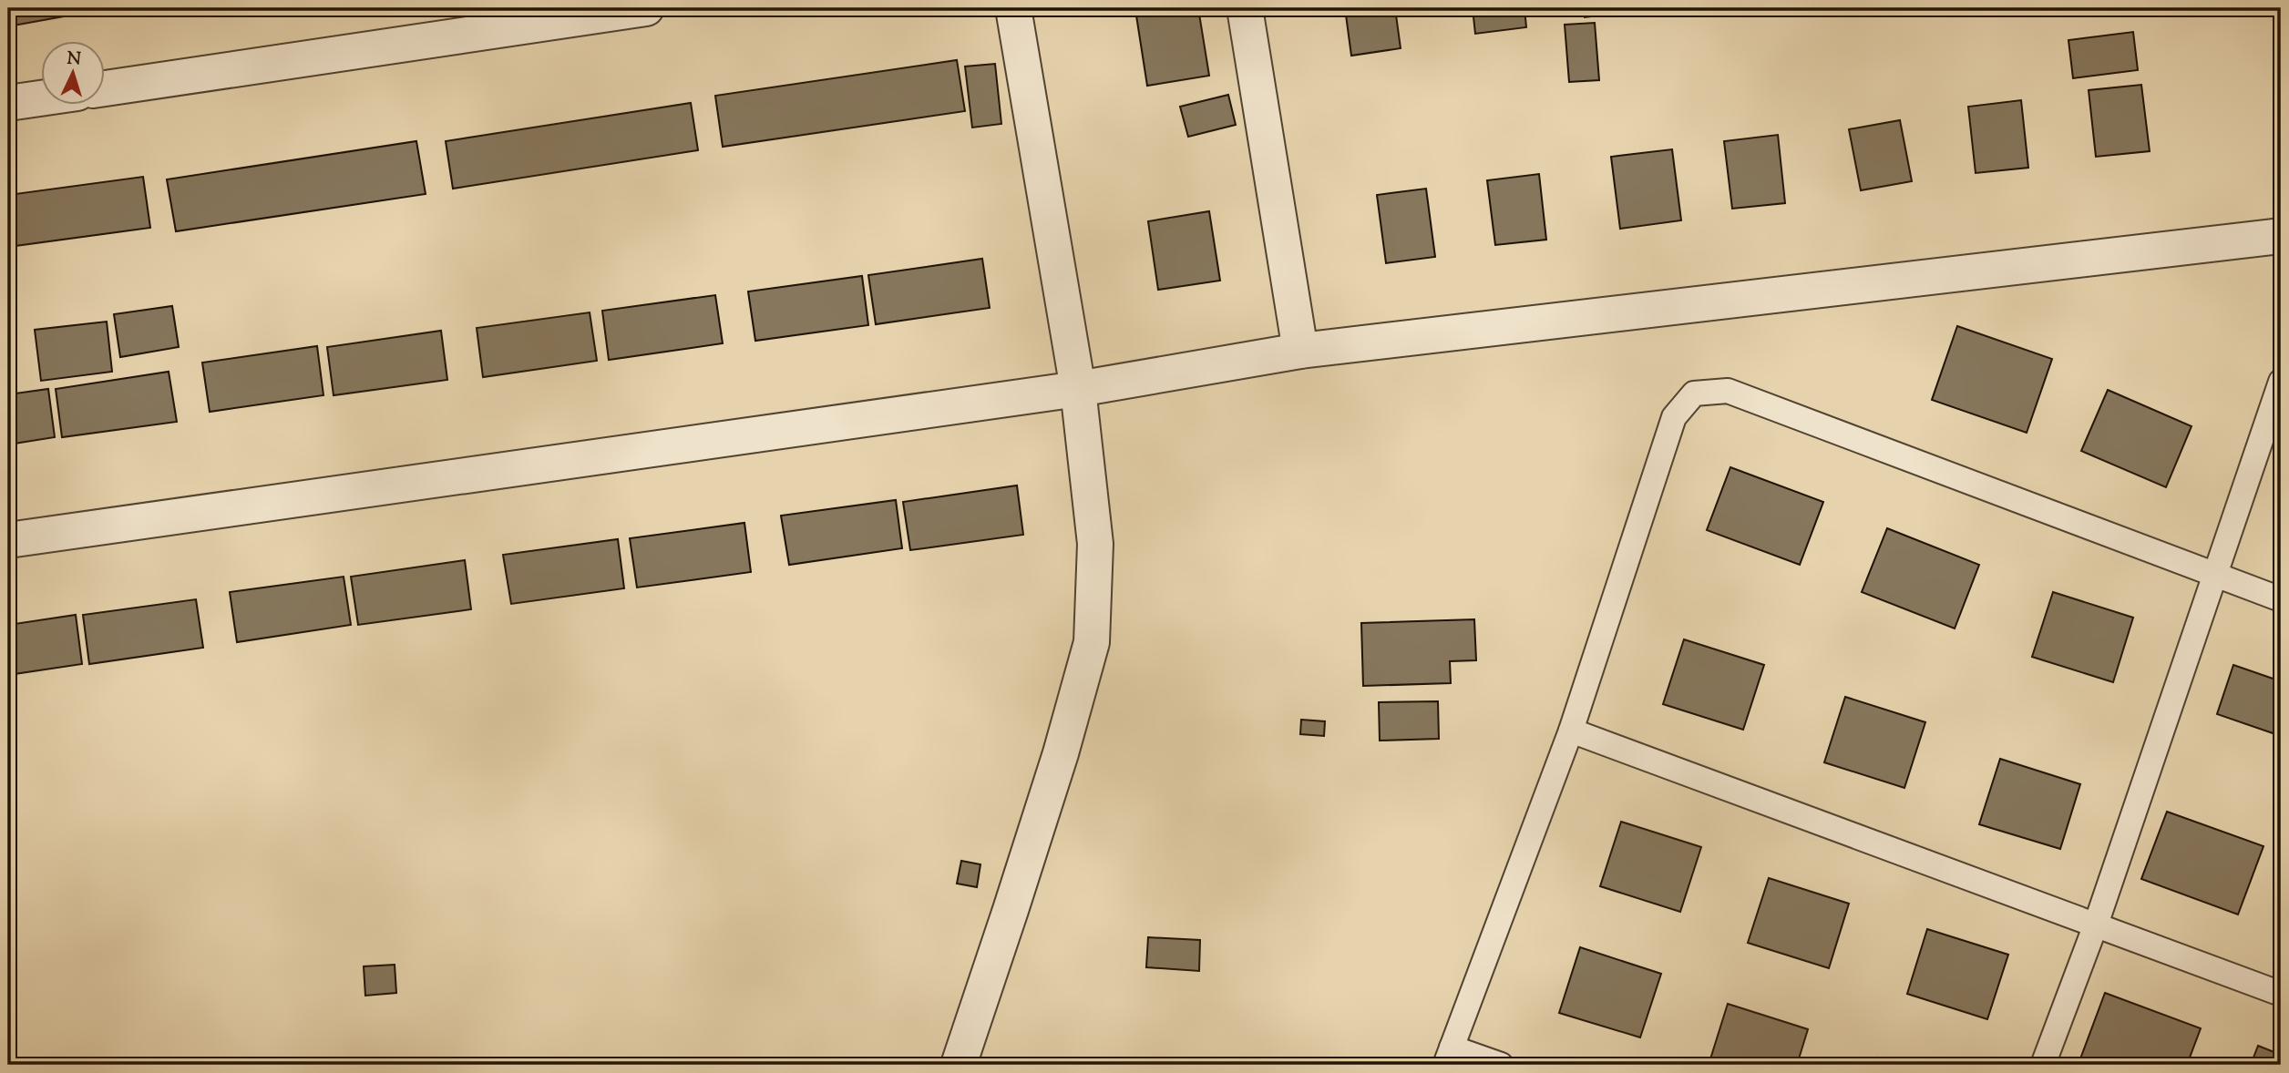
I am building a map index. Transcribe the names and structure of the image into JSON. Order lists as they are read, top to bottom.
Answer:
{
  "north": "top"
}
